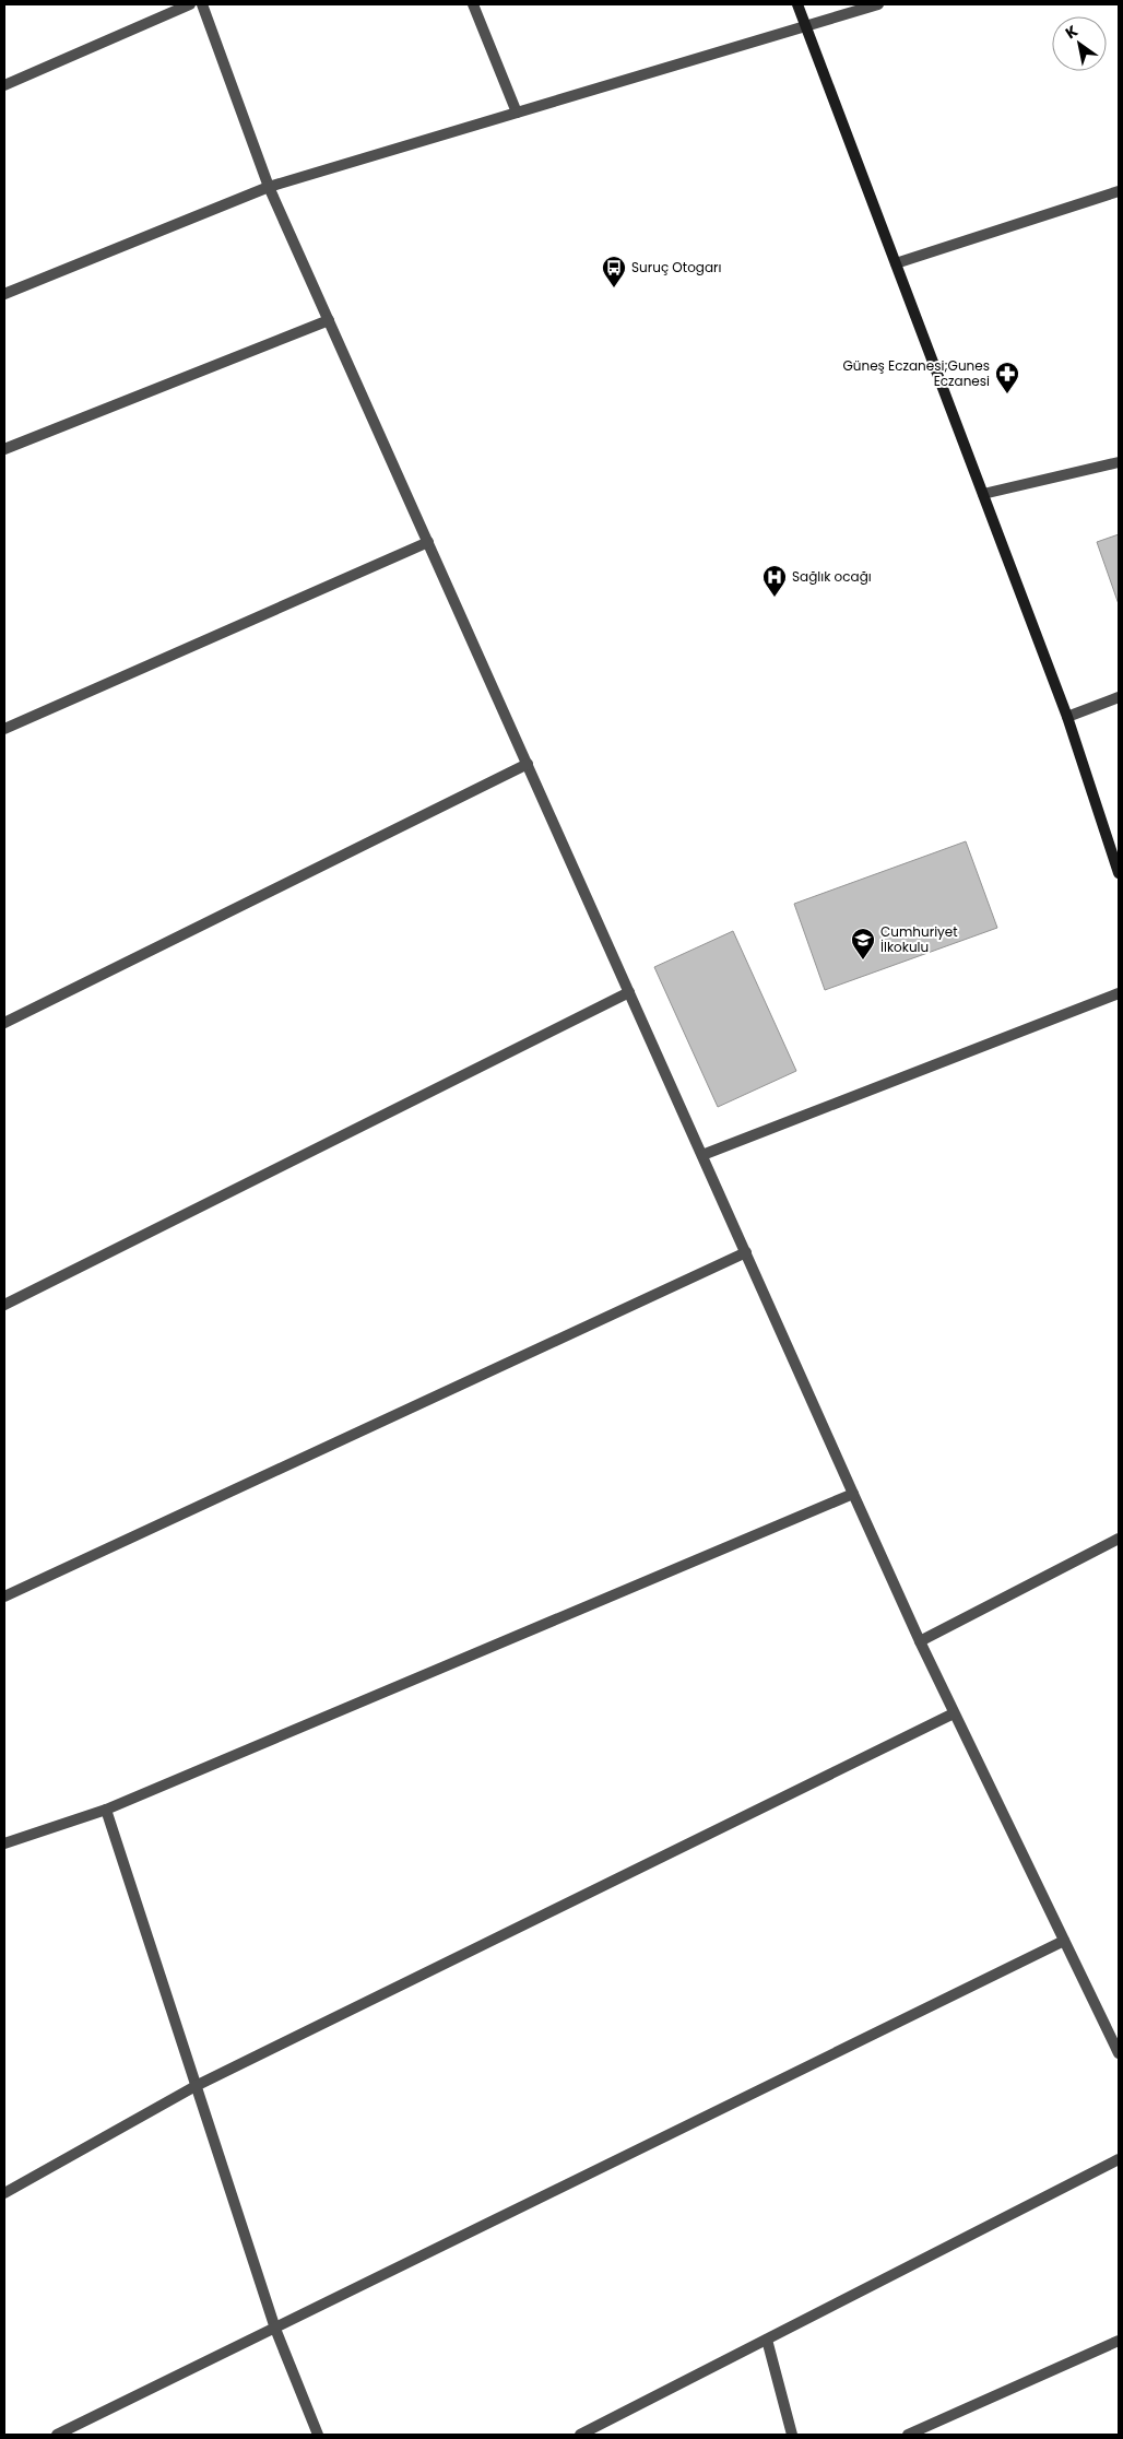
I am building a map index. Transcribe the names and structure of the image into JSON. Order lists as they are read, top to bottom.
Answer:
{
  "places": {
    "bus stop": ["Suruç Otogarı"],
    "pharmacy": ["Güneş Eczanesi;Gunes Eczanesi"],
    "hospital": ["Sağlık ocağı"],
    "school or university": ["Cumhuriyet İlkokulu"]
  },
  "north": "top left"
}
